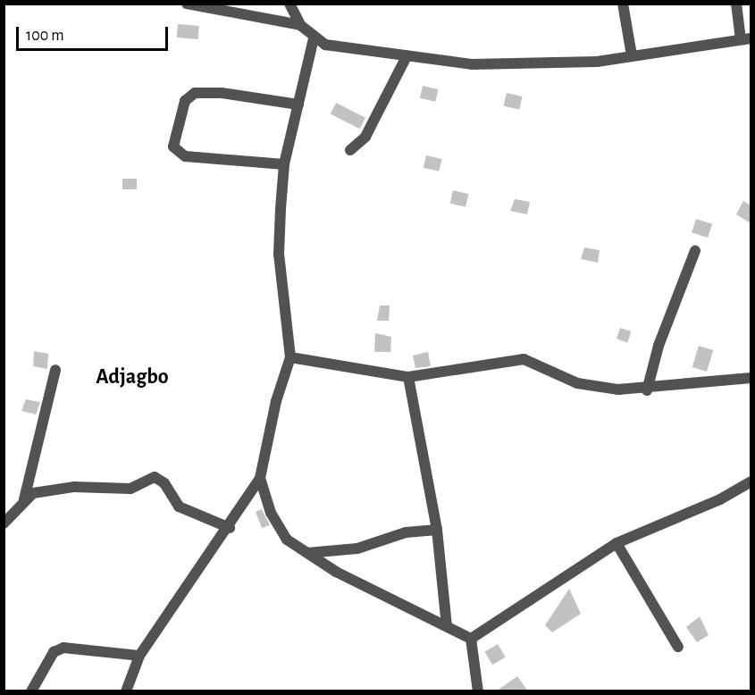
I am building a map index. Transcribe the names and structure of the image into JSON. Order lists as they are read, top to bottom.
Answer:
{
  "districts": ["Adjagbo"],
  "scale_bar": "100 m"
}
